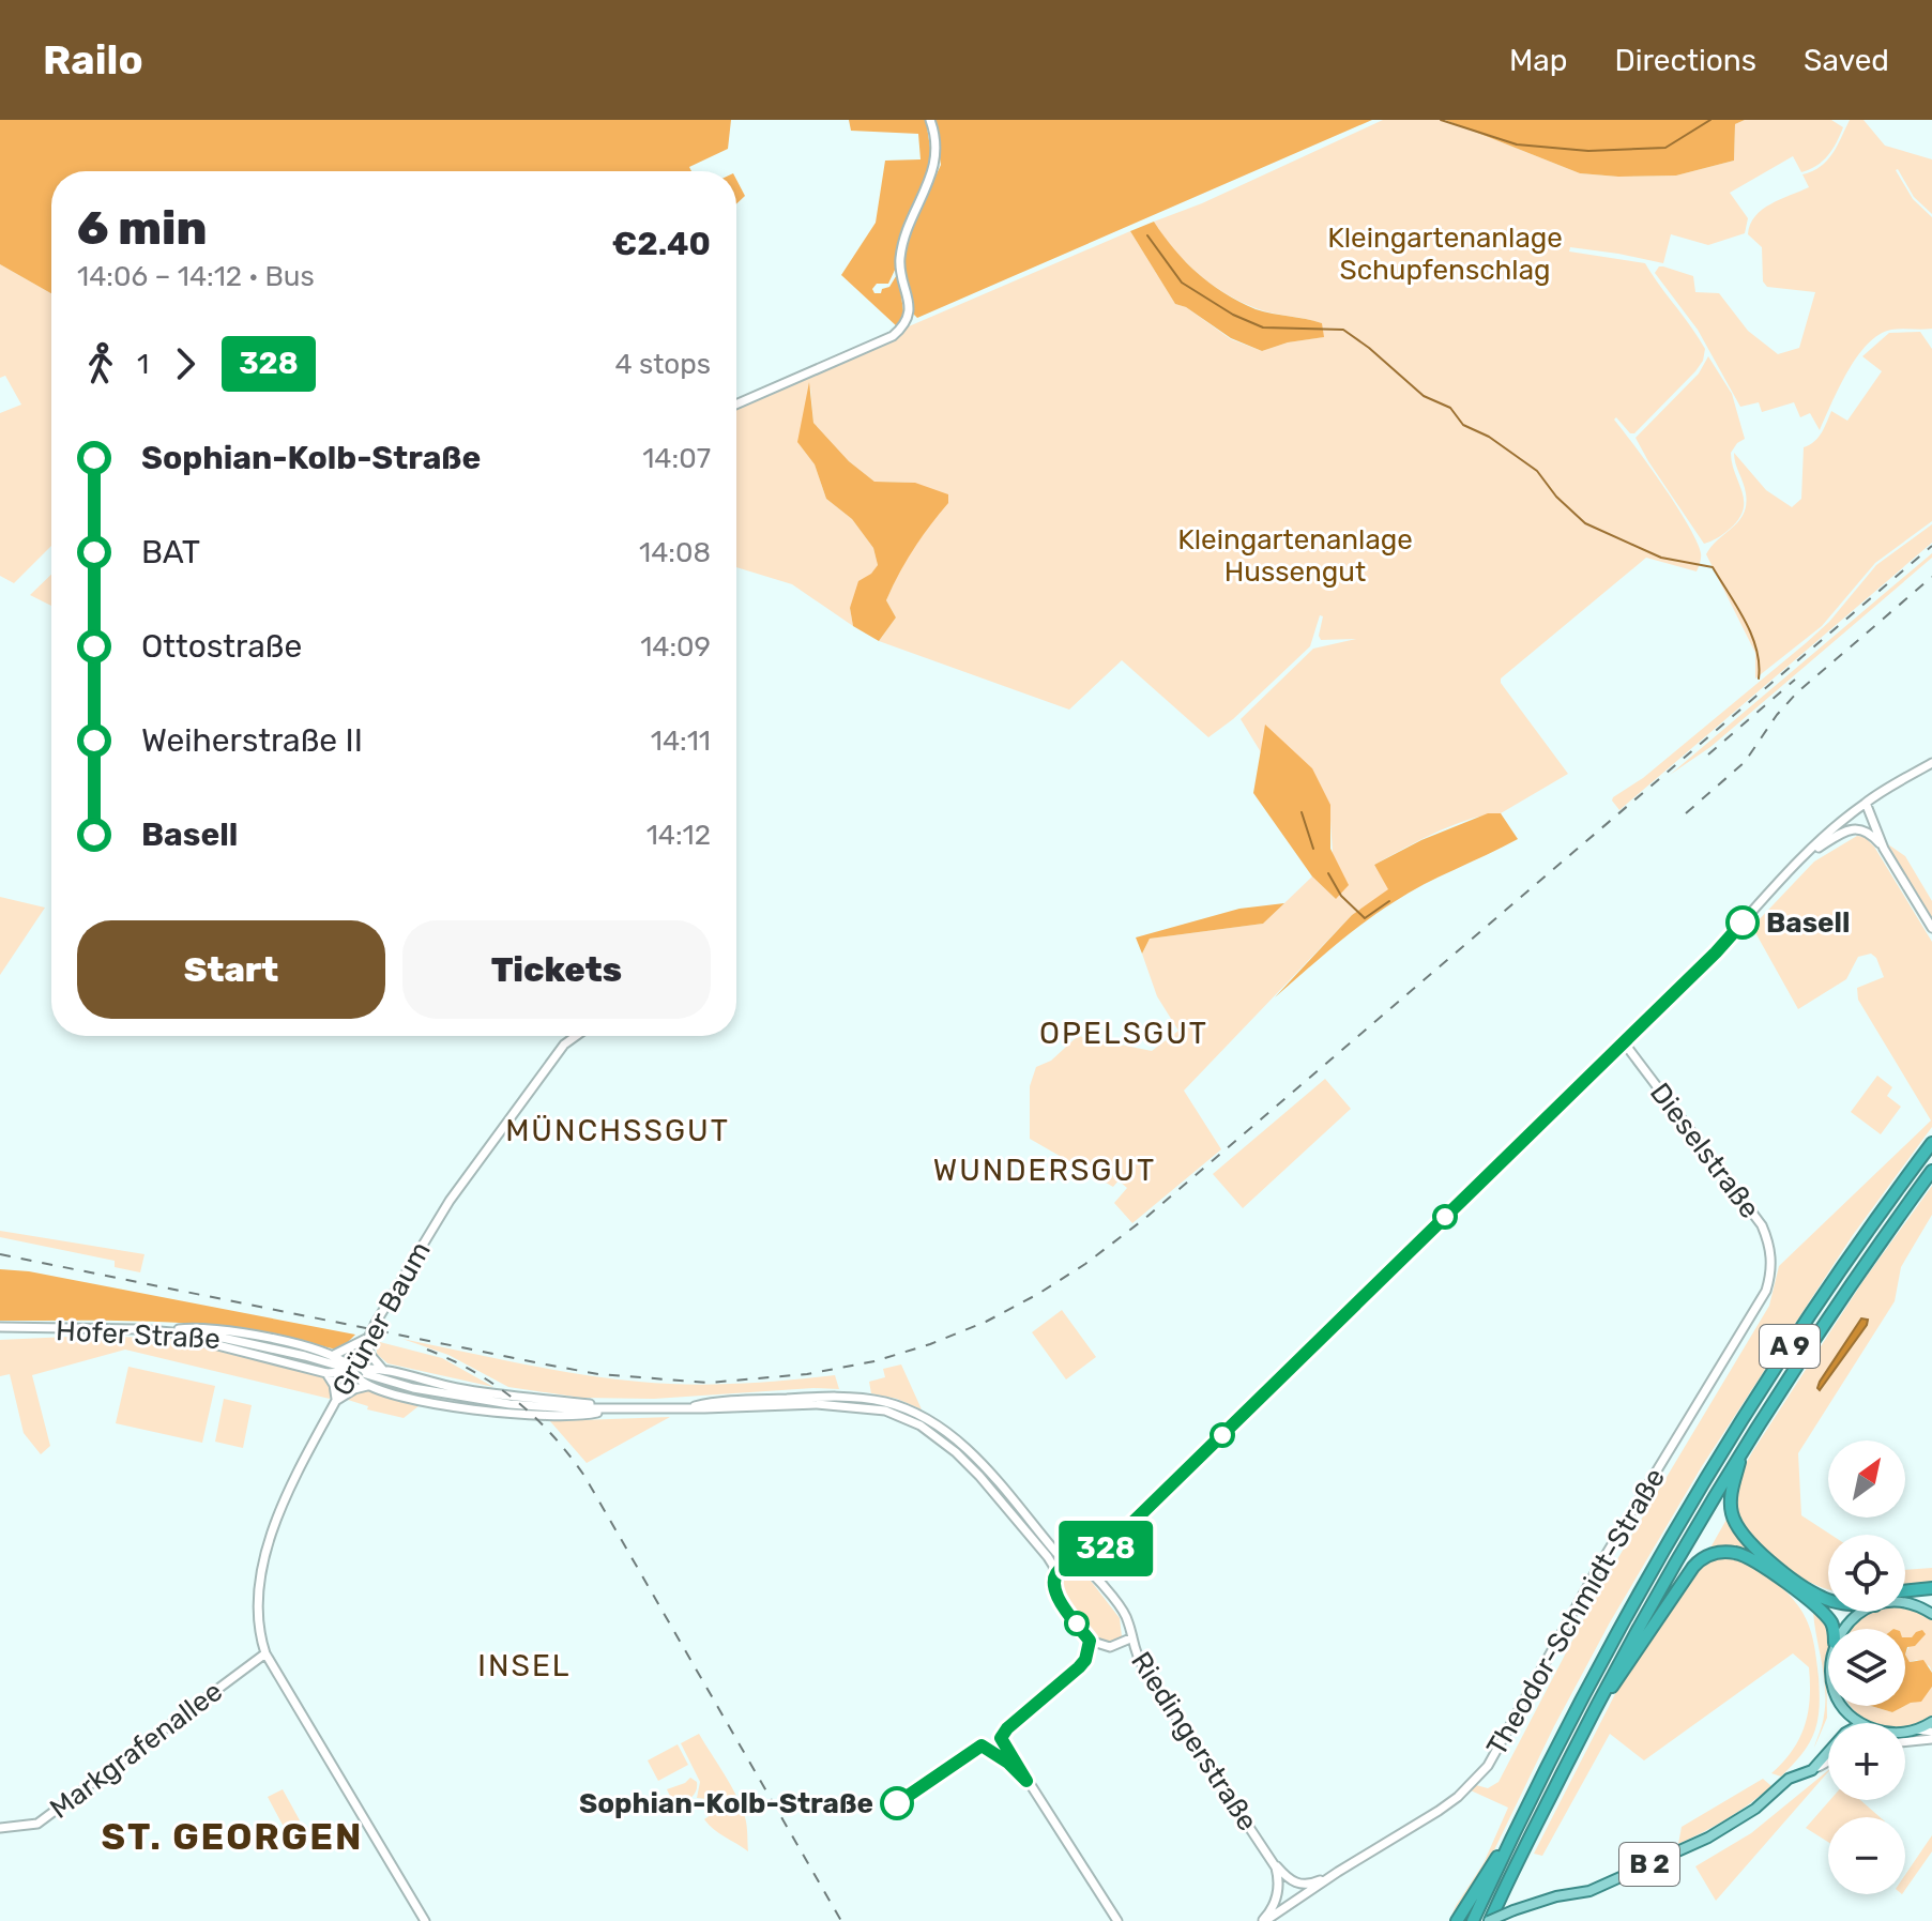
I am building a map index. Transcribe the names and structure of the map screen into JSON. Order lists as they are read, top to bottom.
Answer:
{
  "streets": {
    "highway": ["A 9"],
    "main road": ["B 2"],
    "street": [
      "Dieselstraße",
      "Grüner Baum",
      "Hofer Straße",
      "Theodor-Schmidt-Straße",
      "Riedingerstraße",
      "Markgrafenallee"
    ]
  },
  "crossings": [
    ["Dieselstraße", "Theodor-Schmidt-Straße"],
    ["Grüner Baum", "Hofer Straße"],
    ["Grüner Baum", "Riedingerstraße"],
    ["Grüner Baum", "Markgrafenallee"],
    ["Hofer Straße", "Riedingerstraße"],
    ["A 9", "B 2"],
    ["Theodor-Schmidt-Straße", "Riedingerstraße"]
  ],
  "districts": [
    "OPELSGUT",
    "MÜNCHSSGUT",
    "WUNDERSGUT",
    "INSEL",
    "ST. GEORGEN"
  ],
  "parks": ["Kleingartenanlage Schupfenschlag", "Kleingartenanlage Hussengut"],
  "places": ["Basell", "Sophian-Kolb-Straße"],
  "lines": ["bus line 328"],
  "north": "top right",
  "page": {
    "header": "Railo",
    "nav": ["Map", "Directions", "Saved"],
    "on_map": "328",
    "heading": ["6 min", "14:06 – 14:12 · Bus", "€2.40"],
    "legs": ["1", "328", "4 stops"],
    "list": [
      {
        "name": "Sophian-Kolb-Straße",
        "value": "14:07"
      },
      {
        "name": "BAT",
        "value": "14:08"
      },
      {
        "name": "Ottostraße",
        "value": "14:09"
      },
      {
        "name": "Weiherstraße II",
        "value": "14:11"
      },
      {
        "name": "Basell",
        "value": "14:12"
      }
    ],
    "buttons": ["Start", "Tickets"],
    "map_buttons": ["+", "−"]
  }
}
